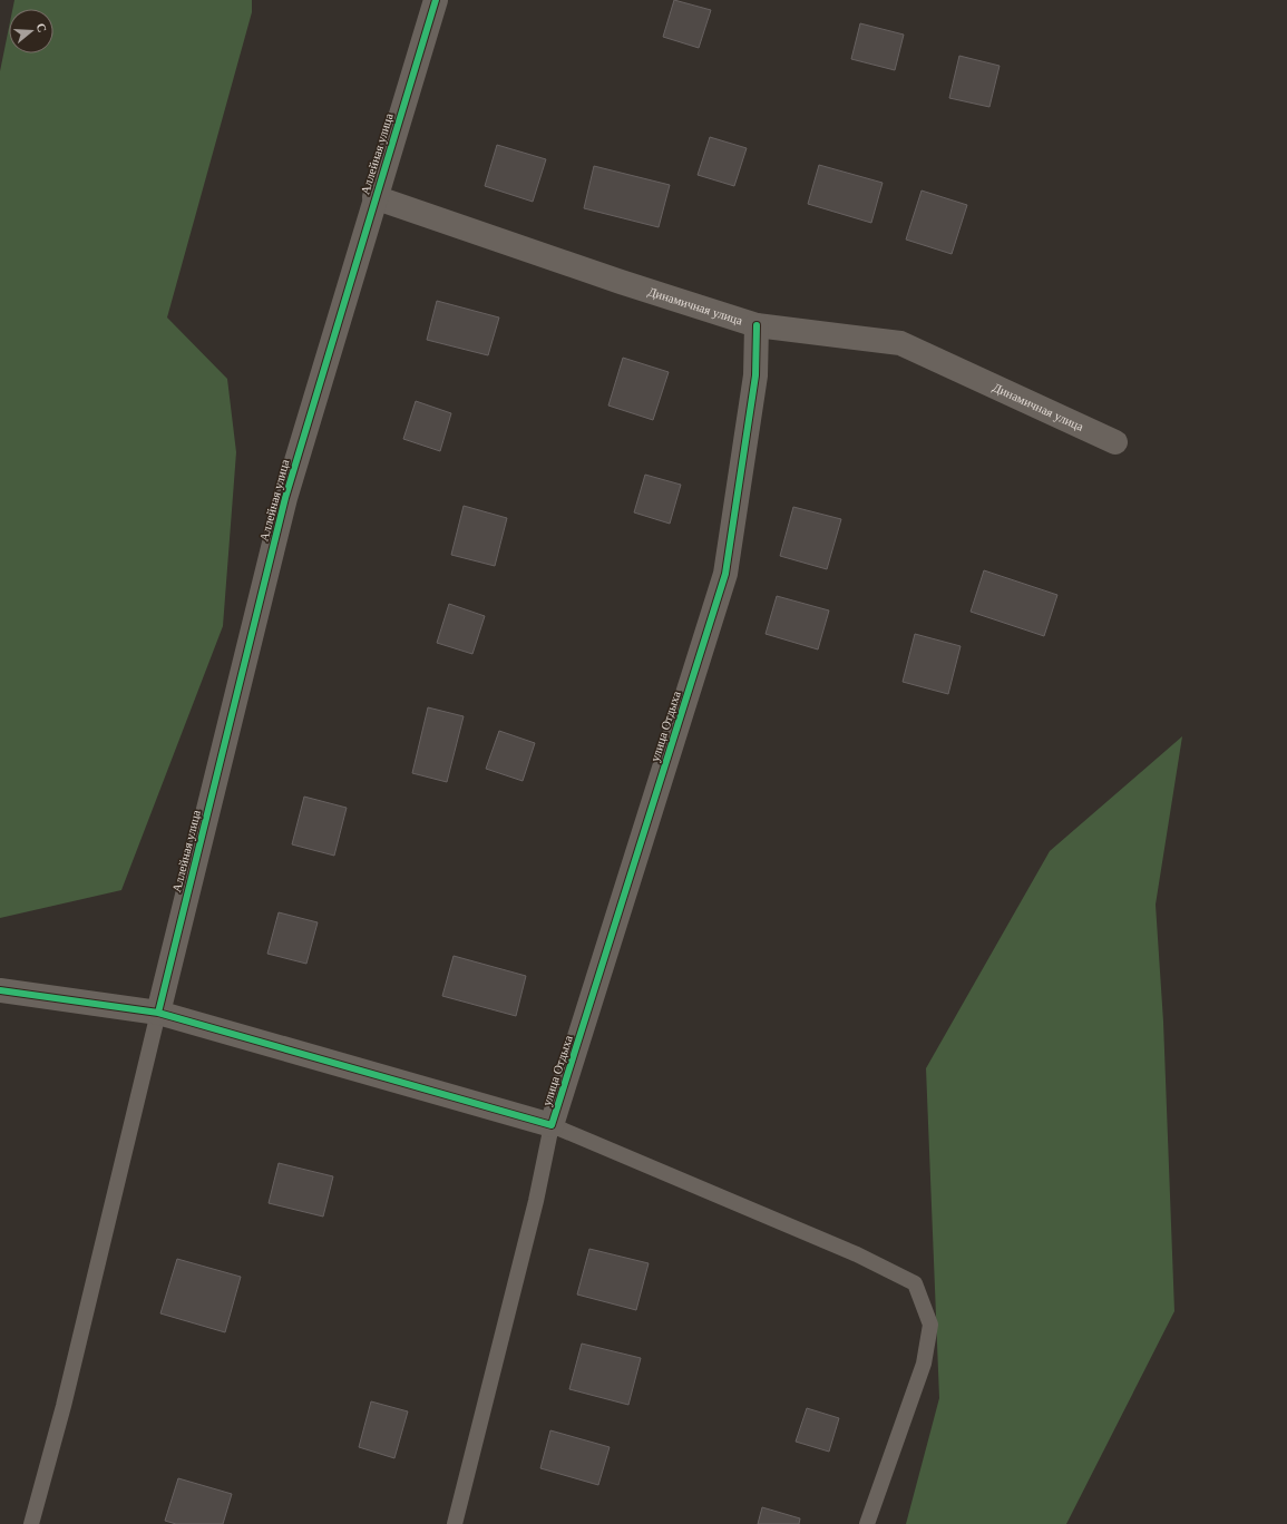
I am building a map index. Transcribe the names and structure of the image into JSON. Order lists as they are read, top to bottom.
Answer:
{
  "streets": {
    "street": ["Аллейная улица", "Динамичная улица", "улица Отдыха"]
  },
  "crossings": [
    ["Аллейная улица", "Динамичная улица"],
    ["Динамичная улица", "улица Отдыха"]
  ],
  "north": "right"
}
